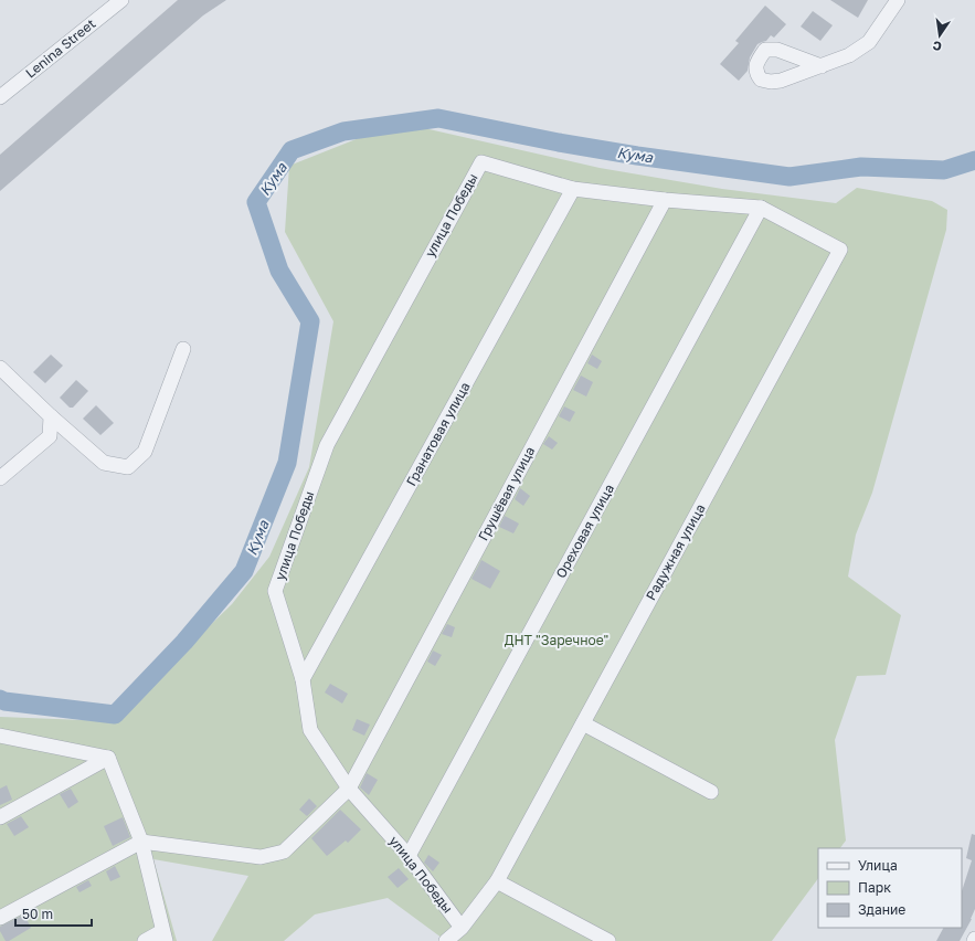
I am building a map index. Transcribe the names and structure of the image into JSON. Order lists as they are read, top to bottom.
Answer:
{
  "streets": {
    "street": [
      "Lenina Street",
      "улица Победы",
      "Гранатовая улица",
      "Грушёвая улица",
      "Ореховая улица",
      "Радужная улица"
    ]
  },
  "crossings": [
    ["улица Победы", "Гранатовая улица"],
    ["улица Победы", "Грушёвая улица"],
    ["улица Победы", "Ореховая улица"],
    ["улица Победы", "Радужная улица"],
    ["Ореховая улица", "Радужная улица"]
  ],
  "water": ["Кума"],
  "parks": ["ДНТ \"Заречное\""],
  "legend": ["Улица", "Парк", "Здание"],
  "scale_bar": "50 m",
  "north": "bottom"
}
